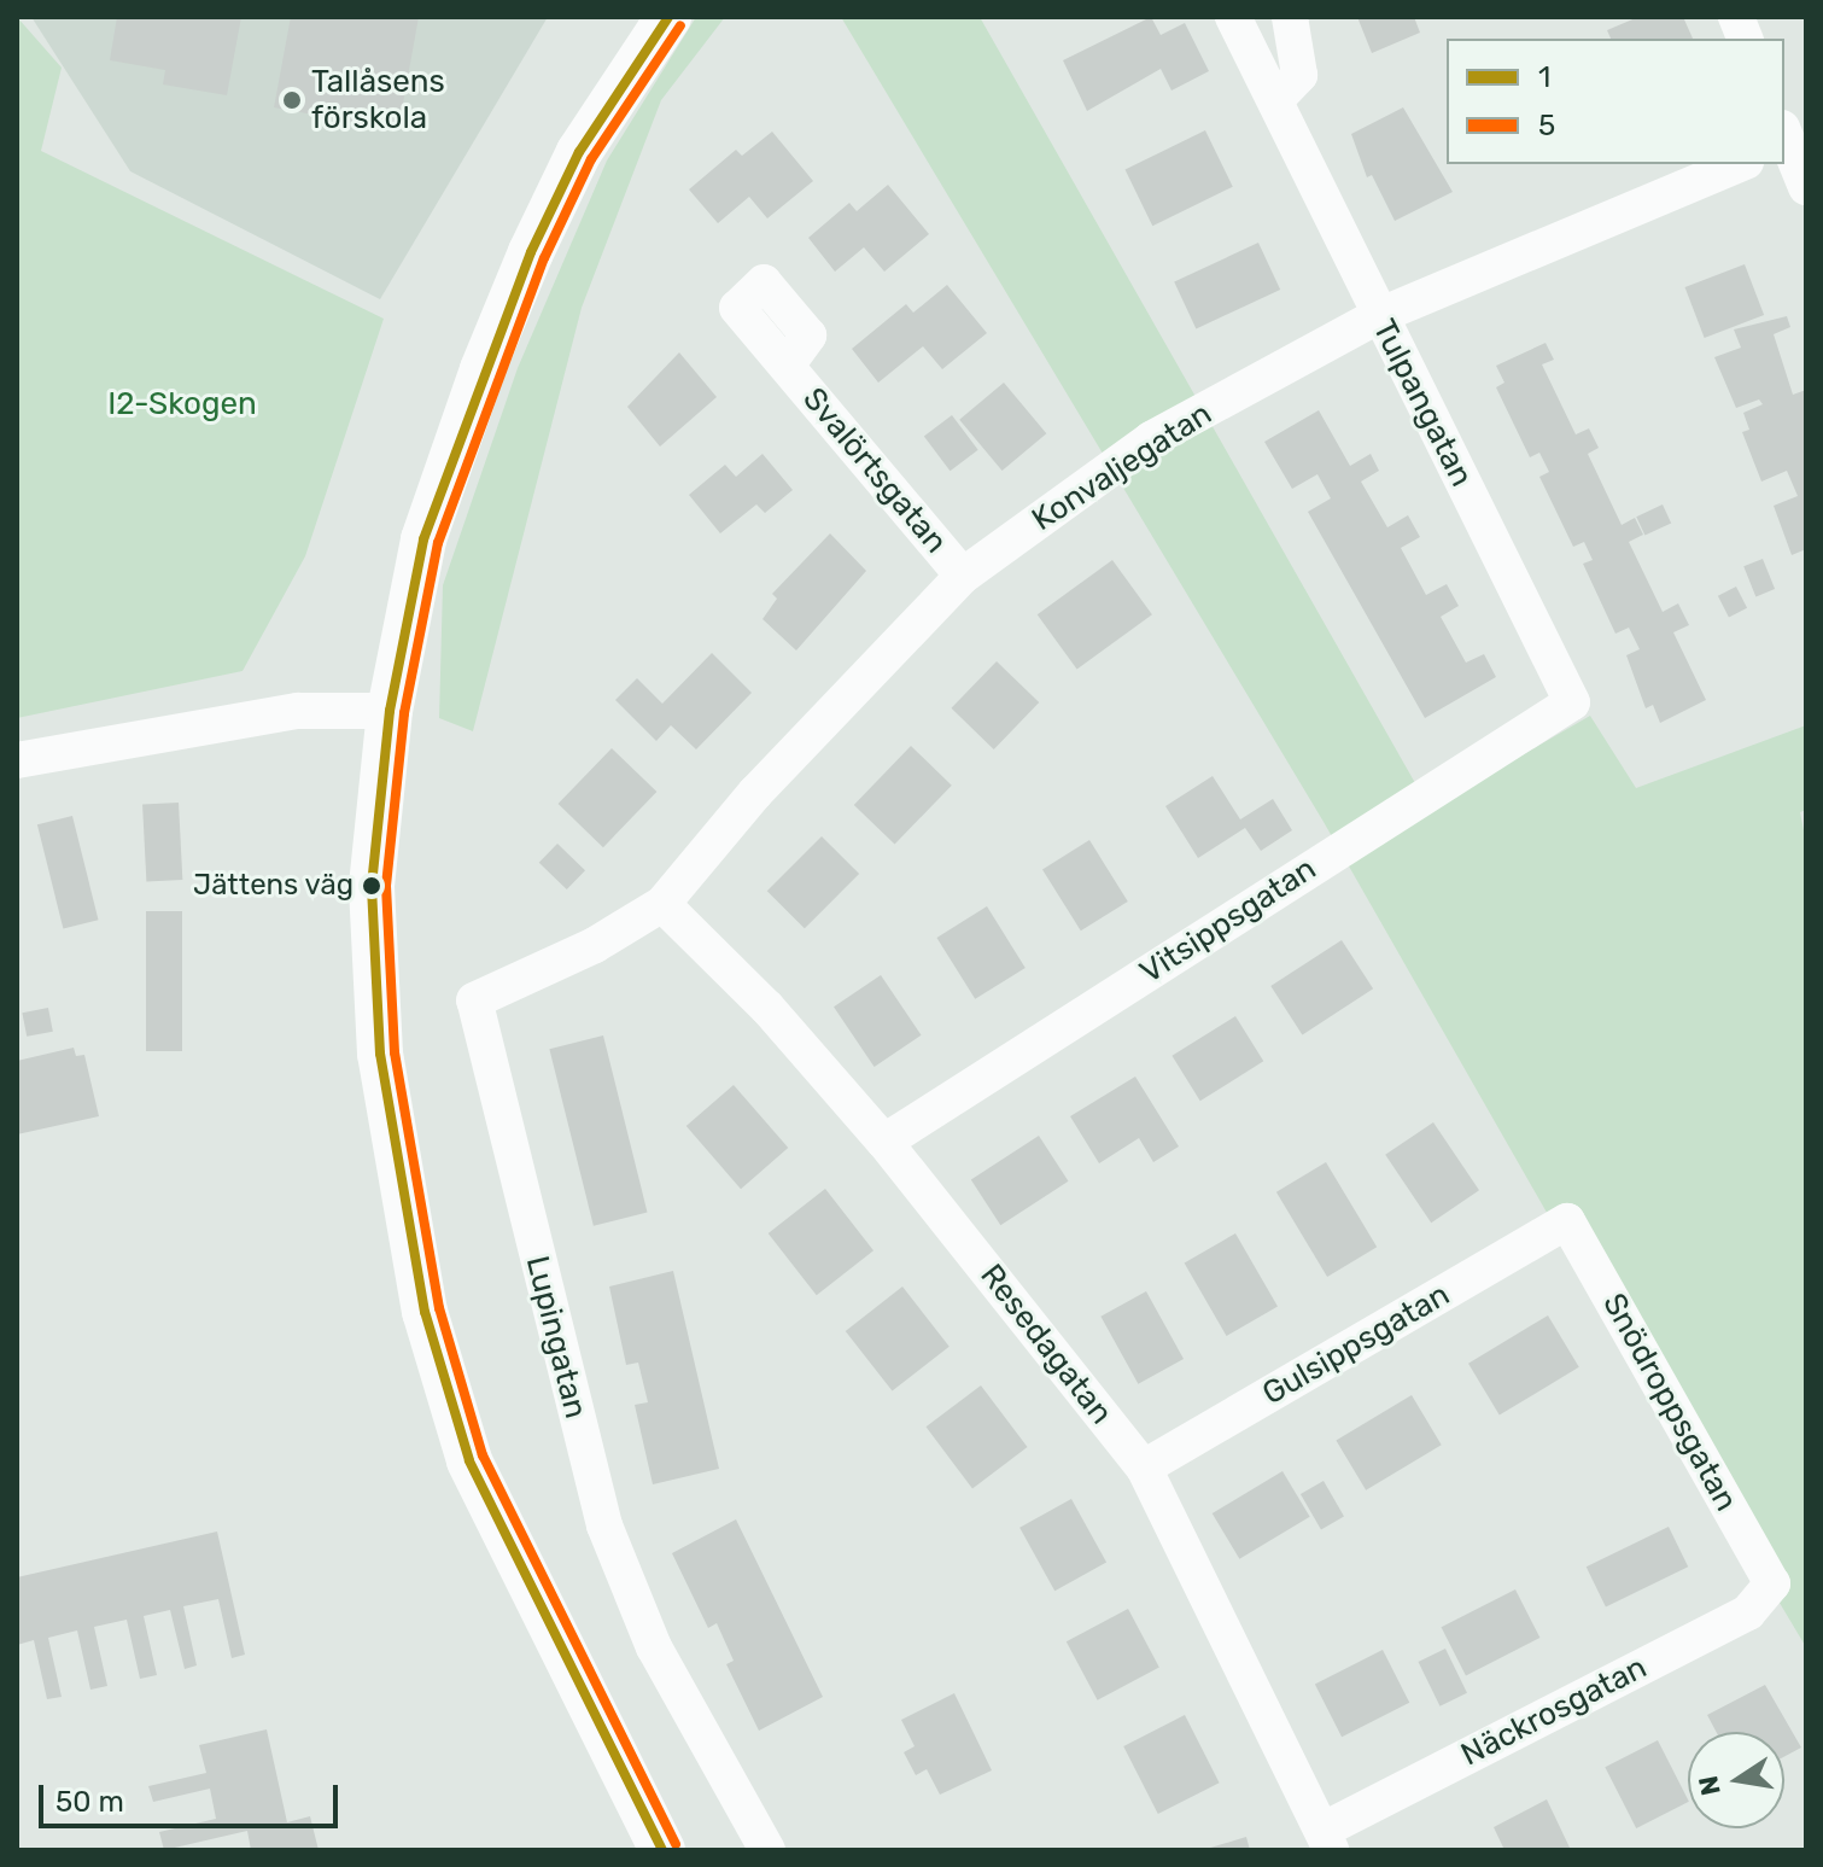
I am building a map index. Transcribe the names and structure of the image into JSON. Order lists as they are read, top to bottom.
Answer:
{
  "streets": {
    "street": [
      "Tulpangatan",
      "Konvaljegatan",
      "Svalörtsgatan",
      "Vitsippsgatan",
      "Lupingatan",
      "Resedagatan",
      "Gulsippsgatan",
      "Snödroppsgatan",
      "Näckrosgatan"
    ]
  },
  "crossings": [
    ["Tulpangatan", "Konvaljegatan"],
    ["Tulpangatan", "Vitsippsgatan"],
    ["Konvaljegatan", "Svalörtsgatan"],
    ["Konvaljegatan", "Lupingatan"],
    ["Konvaljegatan", "Resedagatan"],
    ["Vitsippsgatan", "Resedagatan"],
    ["Lupingatan", "Resedagatan"],
    ["Resedagatan", "Gulsippsgatan"],
    ["Resedagatan", "Näckrosgatan"],
    ["Gulsippsgatan", "Snödroppsgatan"],
    ["Snödroppsgatan", "Näckrosgatan"]
  ],
  "parks": ["I2-Skogen"],
  "places": ["Tallåsens förskola", "Jättens väg"],
  "lines": ["transit line 1", "transit line 5"],
  "legend": ["1", "5"],
  "scale_bar": "50 m",
  "north": "left"
}
